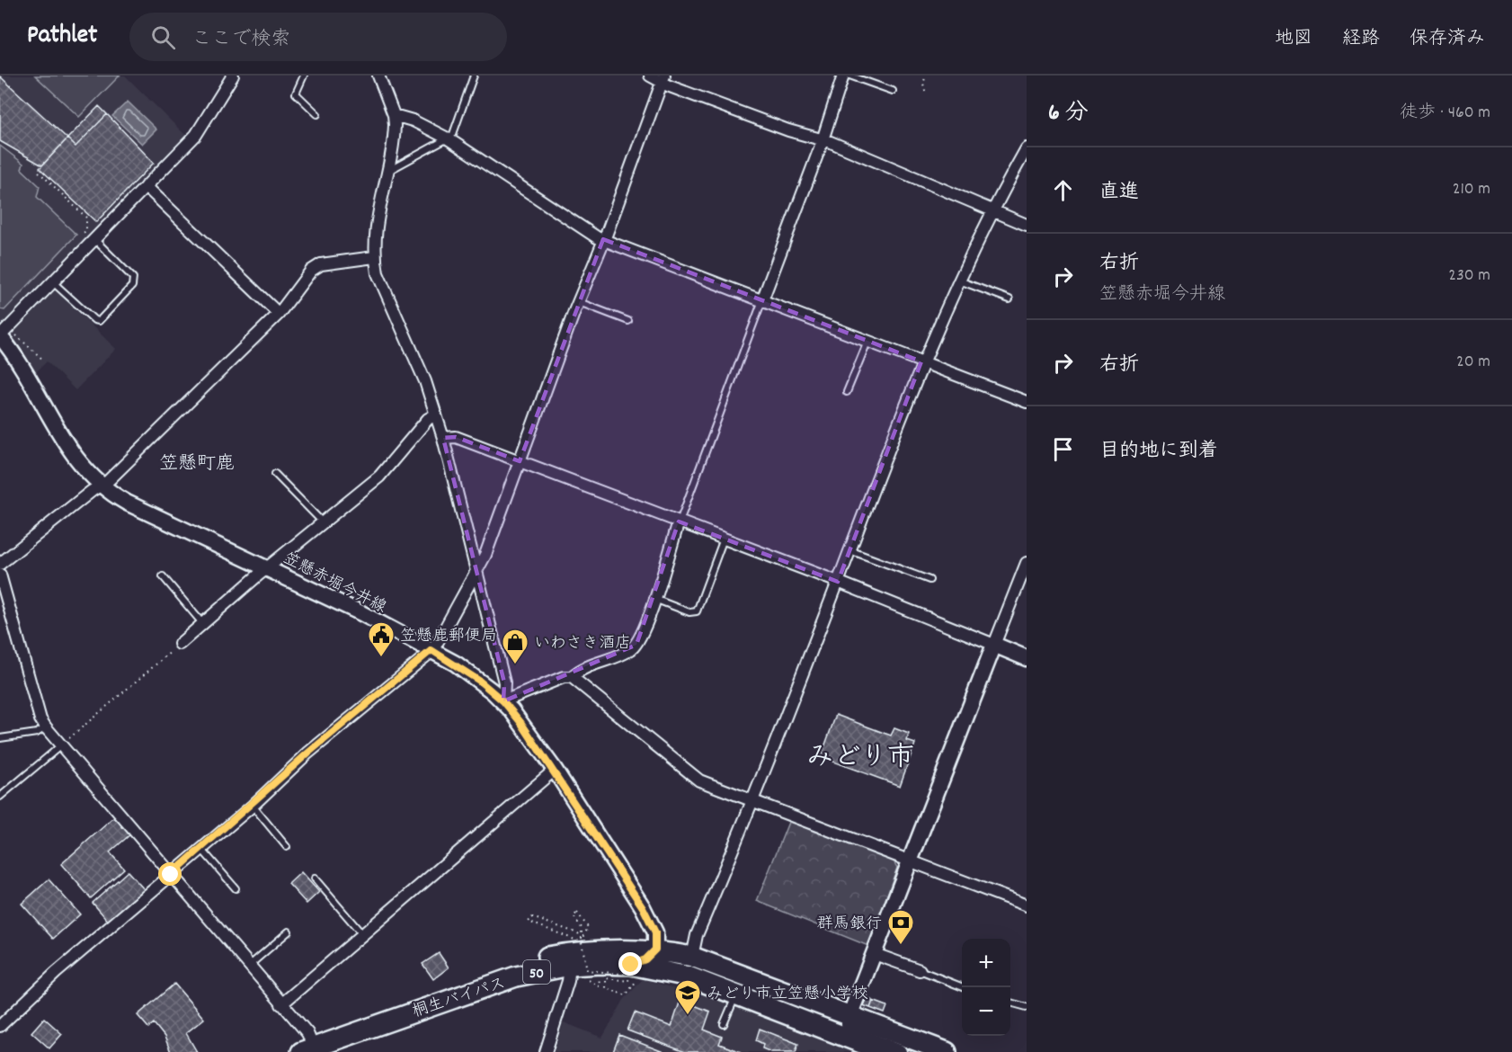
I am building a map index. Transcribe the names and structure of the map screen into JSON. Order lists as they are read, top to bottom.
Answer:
{
  "streets": {
    "highway": ["50", "桐生バイパス"],
    "main road": ["笠懸赤堀今井線"]
  },
  "crossings": [
    ["笠懸赤堀今井線", "50"],
    ["笠懸赤堀今井線", "桐生バイパス"],
    ["50", "桐生バイパス"]
  ],
  "districts": ["笠懸町鹿", "みどり市"],
  "places": {
    "public building": ["笠懸鹿郵便局"],
    "shop": ["いわさき酒店"],
    "bank": ["群馬銀行"],
    "school or university": ["みどり市立笠懸小学校"]
  },
  "page": {
    "header": "Pathlet",
    "search": "ここで検索",
    "nav": ["地図", "経路", "保存済み"],
    "heading": ["6 分", "徒歩 · 460 m"],
    "list": [
      ["直進", "210 m"],
      ["右折", "笠懸赤堀今井線", "230 m"],
      ["右折", "20 m"],
      "目的地に到着"
    ],
    "map_buttons": ["+", "−"]
  }
}
